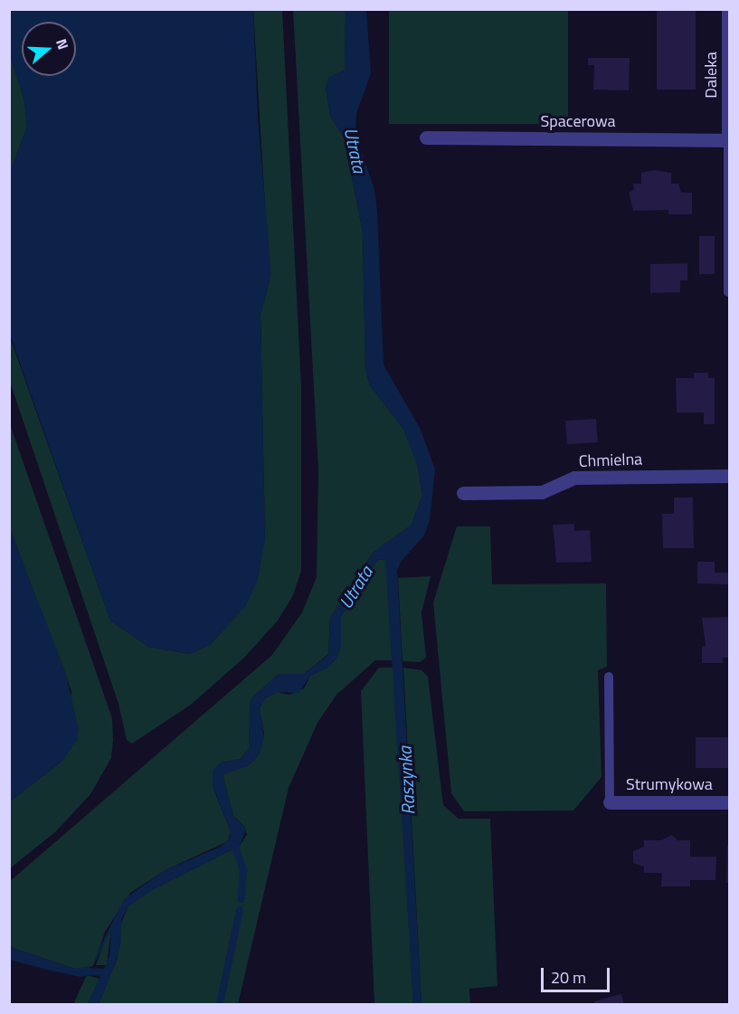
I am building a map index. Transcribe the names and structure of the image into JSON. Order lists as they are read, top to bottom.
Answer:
{
  "streets": {
    "street": [
      "Daleka",
      "Spacerowa",
      "Chmielna",
      "Strumykowa"
    ]
  },
  "crossings": [
    ["Daleka", "Spacerowa"]
  ],
  "water": ["Utrata", "Raszynka"],
  "scale_bar": "20 m",
  "north": "right"
}
